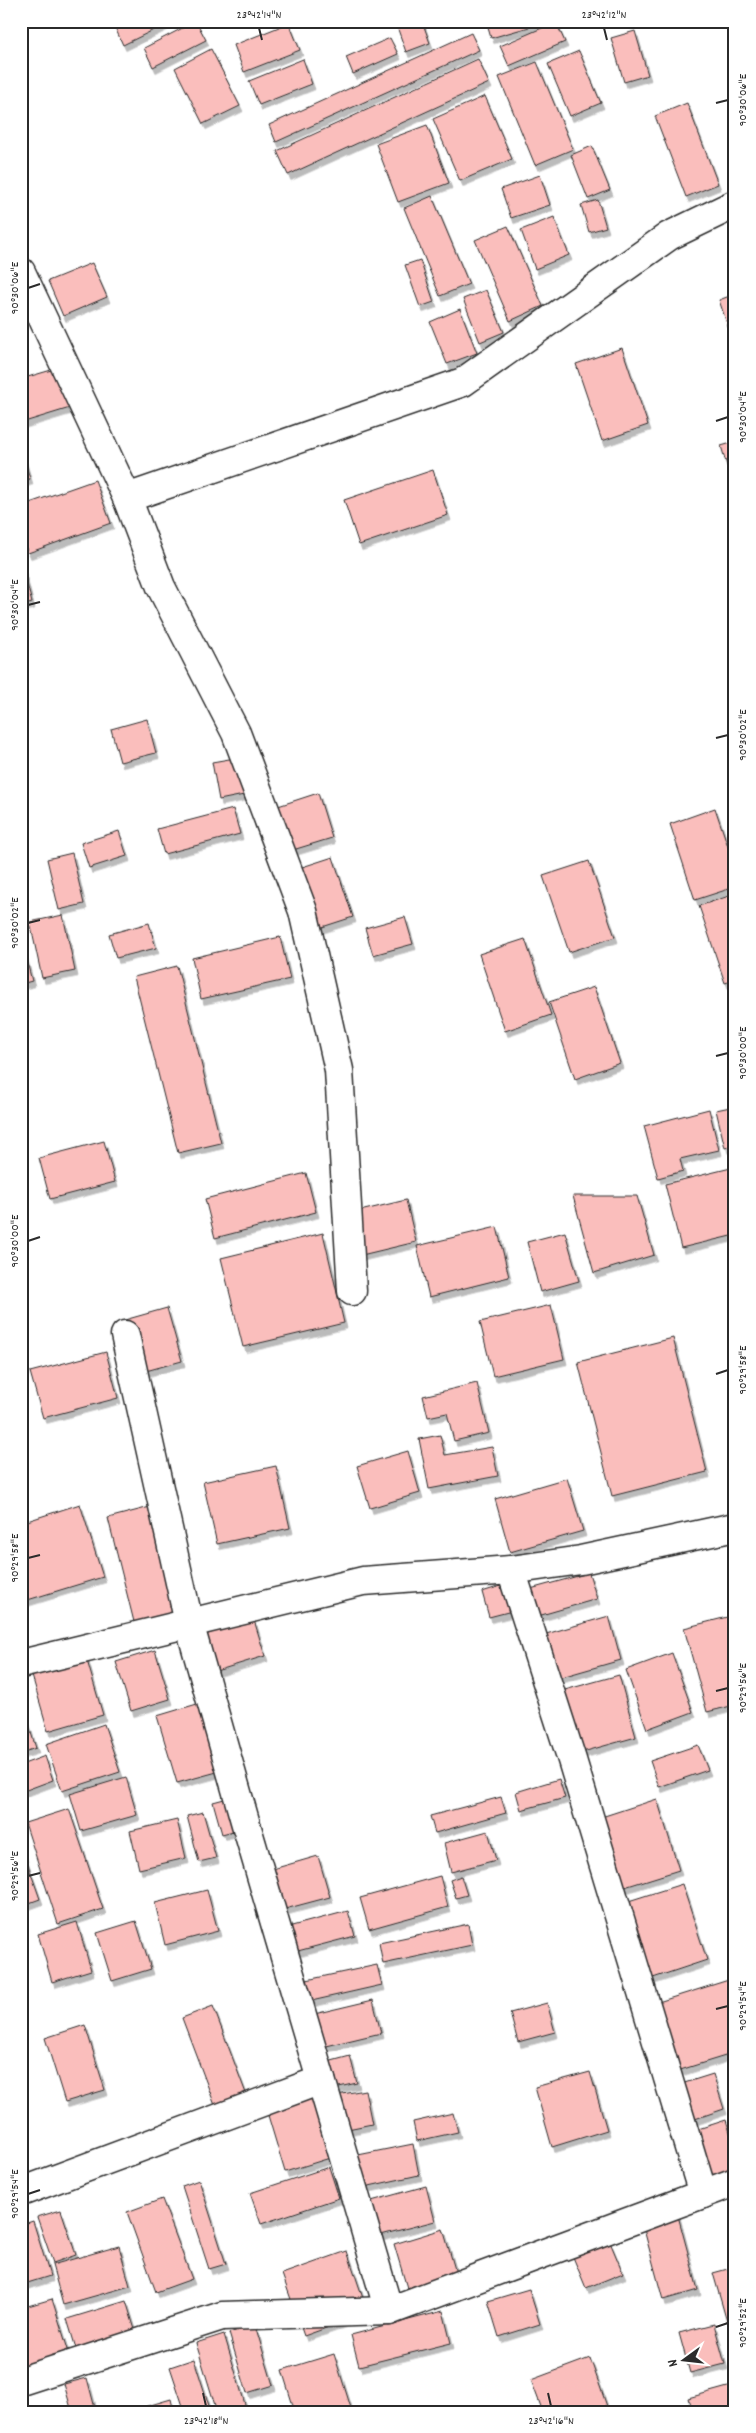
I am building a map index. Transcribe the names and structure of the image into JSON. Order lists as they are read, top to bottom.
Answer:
{
  "north": "left",
  "coordinates": [
    "23°42'14\"N",
    "23°42'12\"N",
    "90°30'06\"E",
    "90°30'04\"E",
    "90°30'02\"E",
    "90°30'00\"E",
    "90°29'58\"E",
    "90°29'56\"E",
    "90°29'54\"E",
    "90°29'52\"E",
    "23°42'18\"N",
    "23°42'16\"N"
  ]
}
